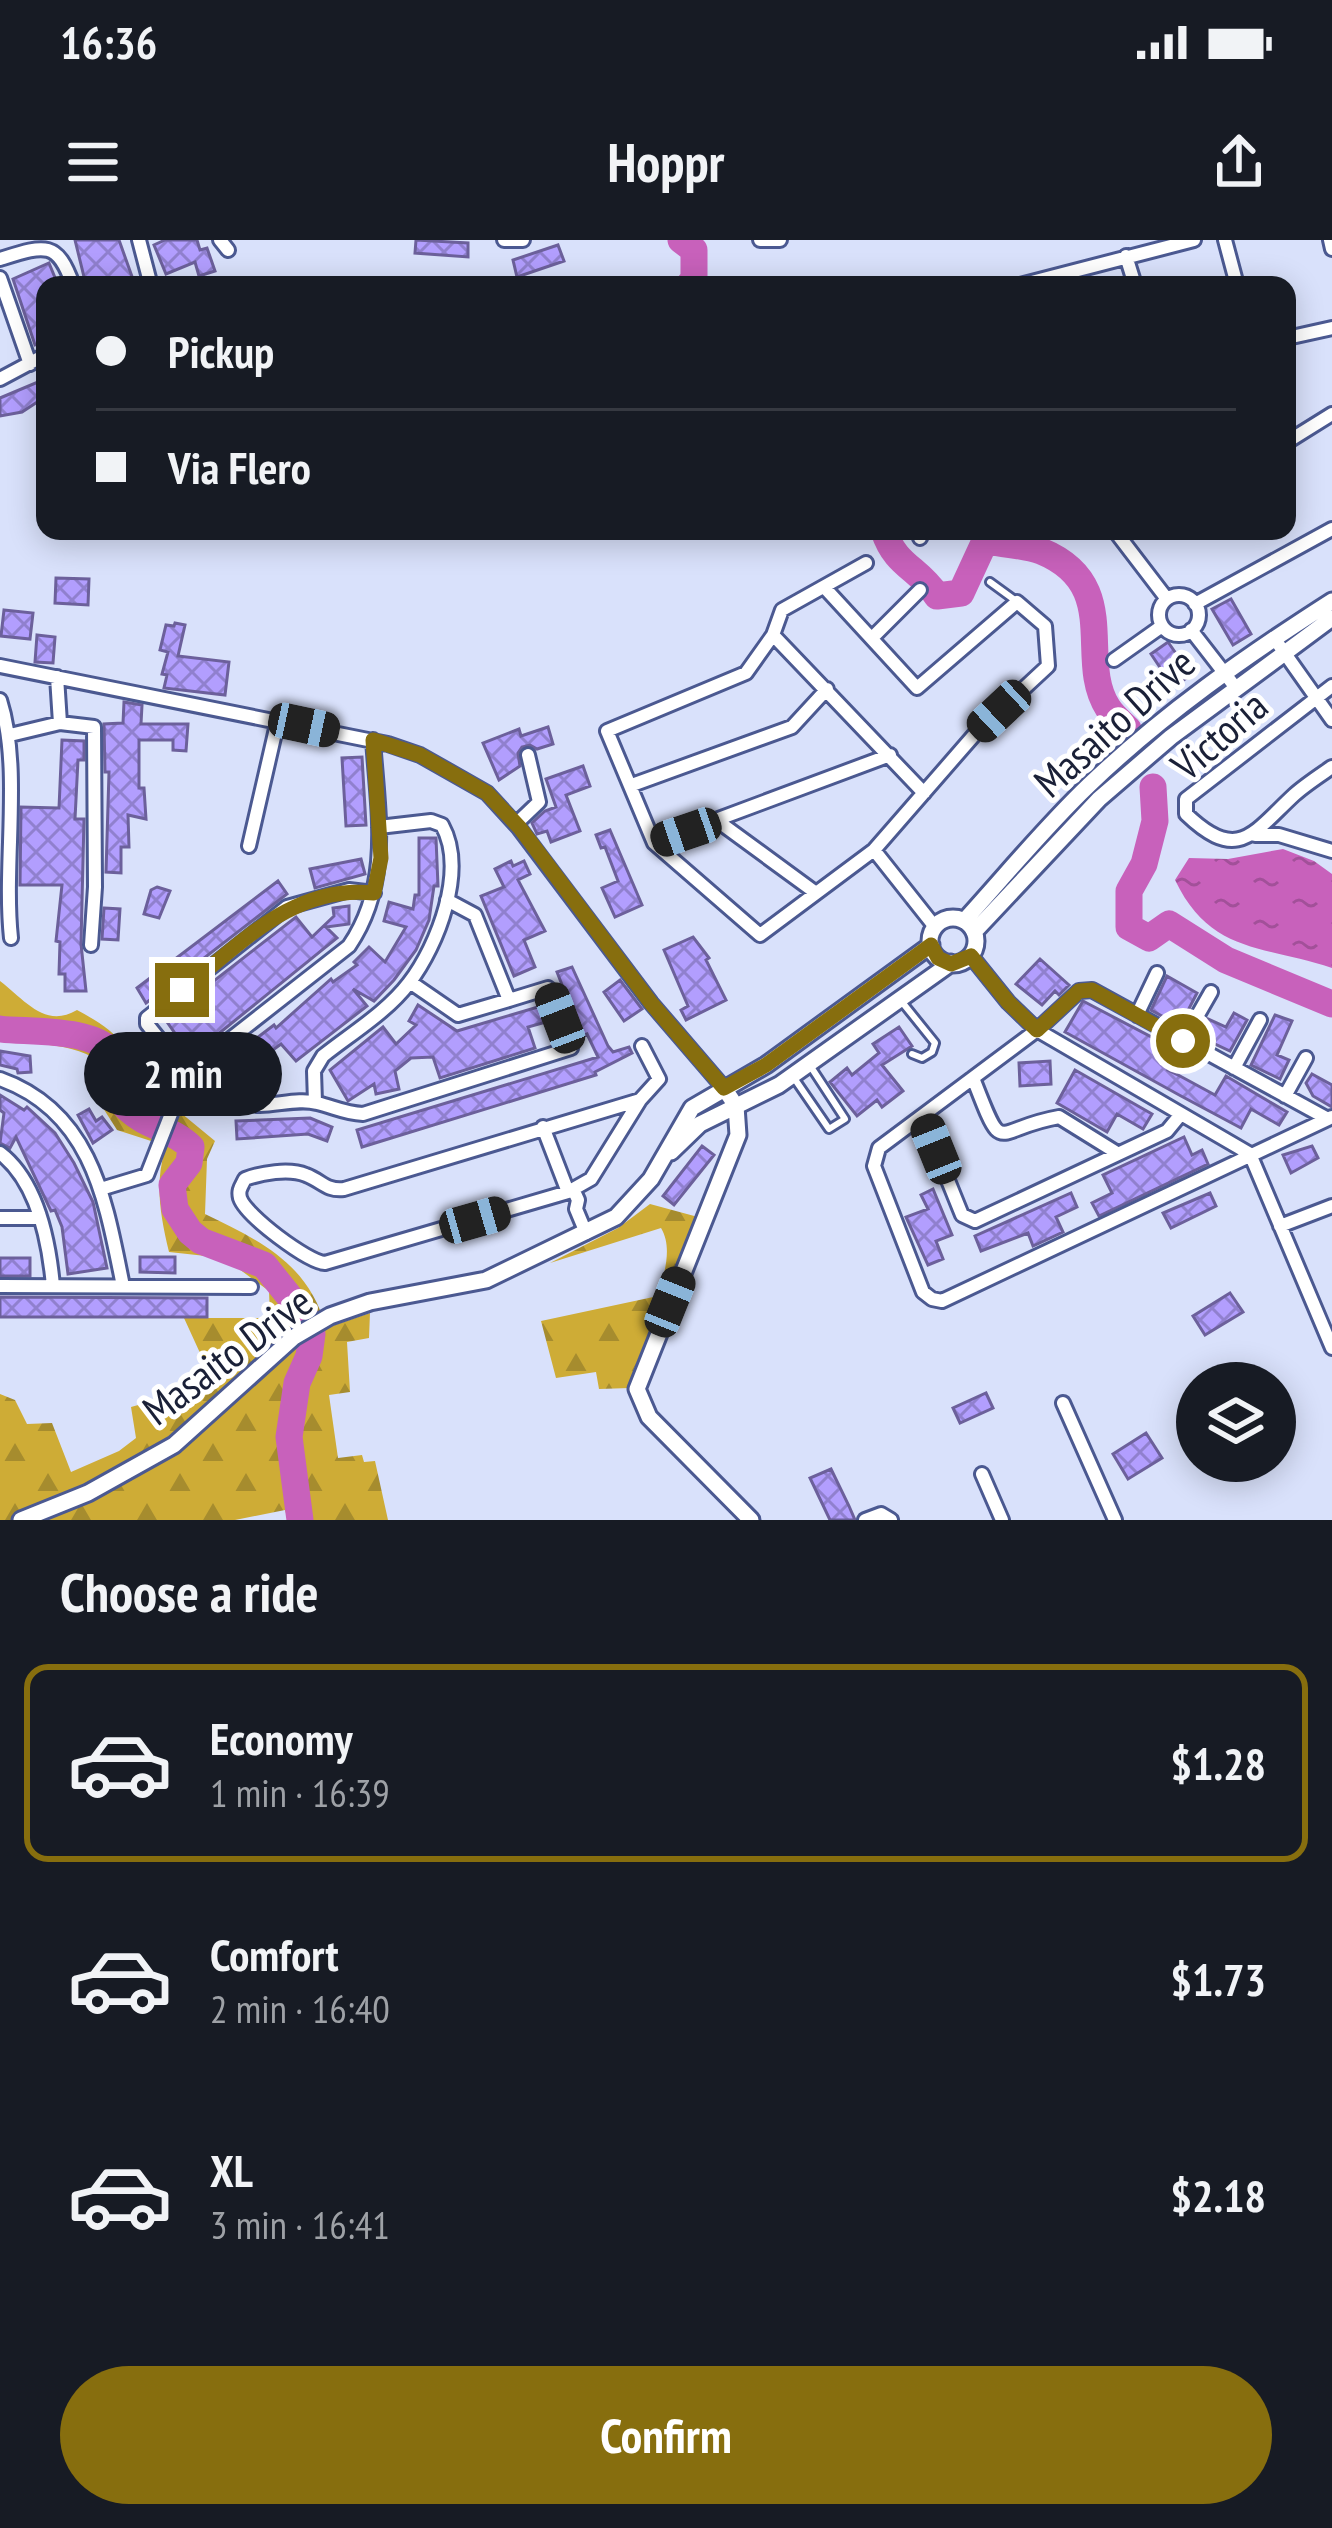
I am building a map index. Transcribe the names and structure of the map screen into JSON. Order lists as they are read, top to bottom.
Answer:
{
  "streets": {
    "street": ["Masaito Drive", "Victoria"]
  },
  "page": {
    "status": "16:36",
    "header": "Hoppr",
    "banner": ["Pickup", "Via Flero"],
    "bubble": "2 min",
    "heading": "Choose a ride",
    "list": [
      {
        "name": "Economy",
        "note": "1 min · 16:39",
        "value": "$1.28"
      },
      {
        "name": "Comfort",
        "note": "2 min · 16:40",
        "value": "$1.73"
      },
      {
        "name": "XL",
        "note": "3 min · 16:41",
        "value": "$2.18"
      }
    ],
    "buttons": "Confirm"
  }
}
